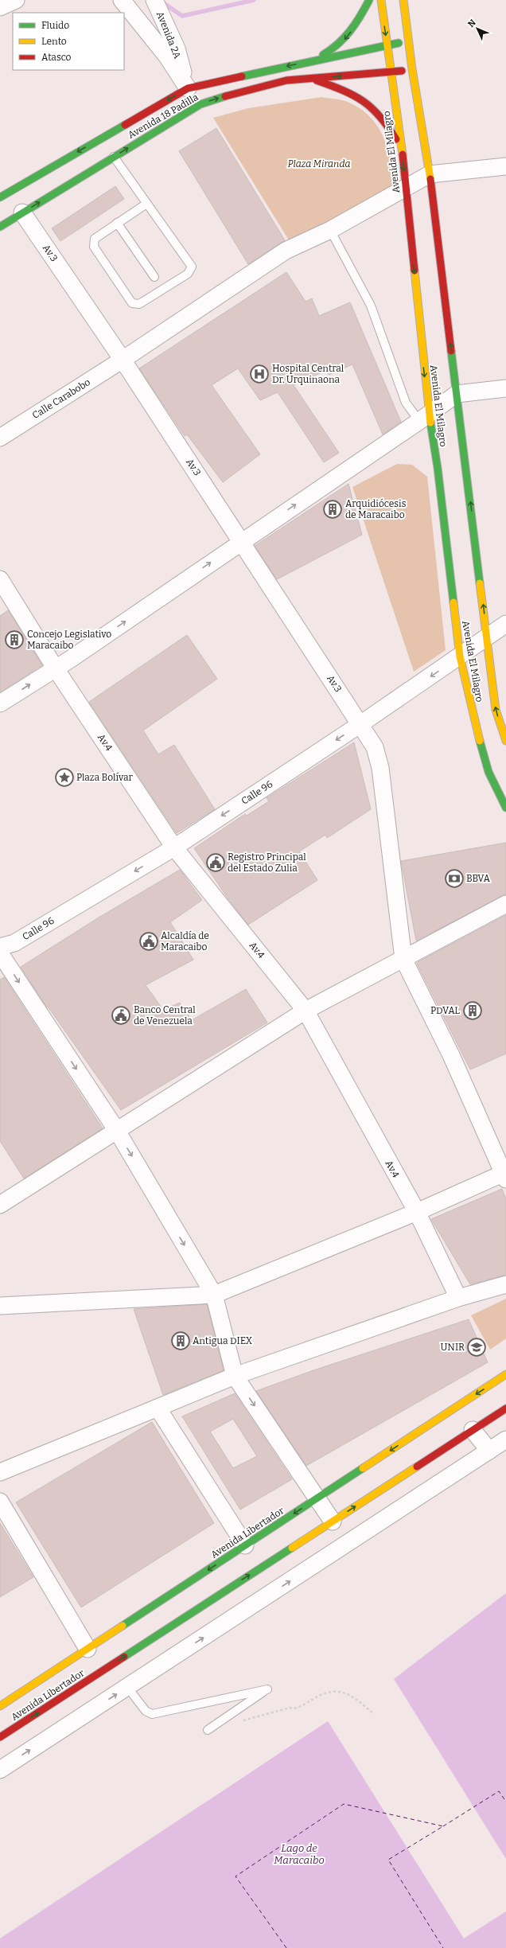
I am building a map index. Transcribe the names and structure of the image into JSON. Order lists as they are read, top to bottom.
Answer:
{
  "streets": {
    "main road": ["Avenida 18 Padilla", "Avenida El Milagro", "Avenida Libertador"],
    "street": [
      "Avenida 2A",
      "Av.3",
      "Calle Carabobo",
      "Av.4",
      "Calle 96"
    ]
  },
  "crossings": [
    ["Avenida 2A", "Avenida 18 Padilla"],
    ["Avenida 18 Padilla", "Avenida El Milagro"],
    ["Avenida 18 Padilla", "Av.3"],
    ["Avenida El Milagro", "Calle Carabobo"],
    ["Avenida El Milagro", "Calle 96"],
    ["Av.3", "Calle Carabobo"],
    ["Av.3", "Calle 96"],
    ["Av.4", "Calle 96"]
  ],
  "one_way": ["Calle 96"],
  "water": ["Lago de Maracaibo"],
  "parks": ["Plaza Miranda"],
  "places": {
    "hospital": ["Hospital Central Dr. Urquinaona"],
    "building": [
      "Arquidiócesis de Maracaibo",
      "Concejo Legislativo Maracaibo",
      "PDVAL",
      "Antigua DIEX"
    ],
    "place": ["Plaza Bolívar"],
    "public building": ["Registro Principal del Estado Zulia", "Alcaldía de Maracaibo", "Banco Central de Venezuela"],
    "bank": ["BBVA"],
    "school or university": ["UNIR"]
  },
  "legend": ["Fluido", "Lento", "Atasco"],
  "north": "top left"
}
